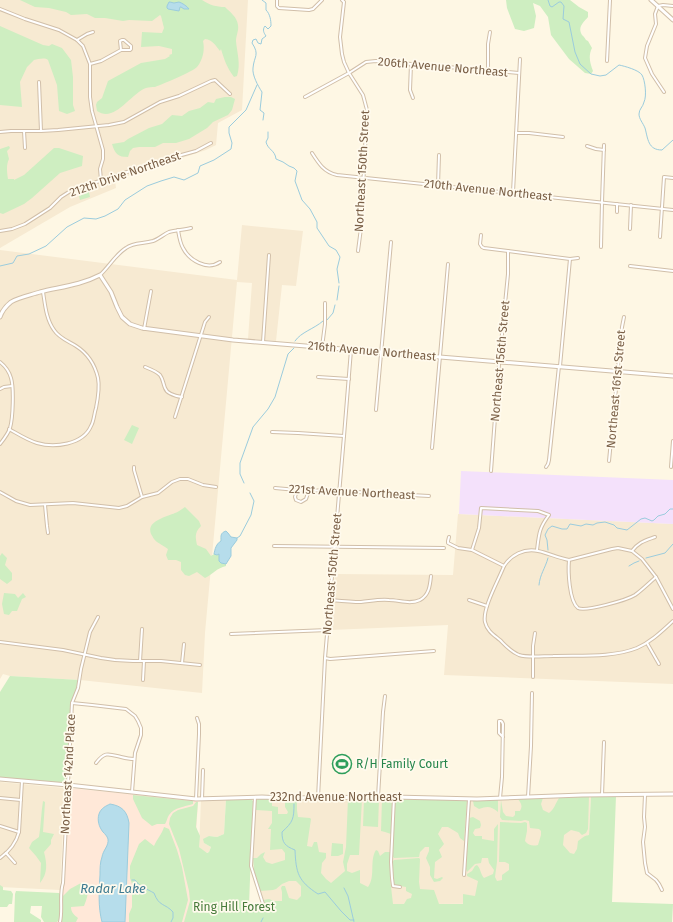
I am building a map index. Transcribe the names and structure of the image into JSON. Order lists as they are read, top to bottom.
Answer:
{
  "streets": {
    "street": [
      "206th Avenue Northeast",
      "Northeast 150th Street",
      "212th Drive Northeast",
      "210th Avenue Northeast",
      "216th Avenue Northeast",
      "Northeast 156th Street",
      "Northeast 161st Street",
      "221st Avenue Northeast",
      "Northeast 142nd Place",
      "232nd Avenue Northeast"
    ]
  },
  "crossings": [
    ["206th Avenue Northeast", "Northeast 150th Street"],
    ["Northeast 150th Street", "210th Avenue Northeast"],
    ["Northeast 150th Street", "216th Avenue Northeast"],
    ["Northeast 150th Street", "221st Avenue Northeast"],
    ["Northeast 150th Street", "232nd Avenue Northeast"],
    ["216th Avenue Northeast", "Northeast 156th Street"],
    ["216th Avenue Northeast", "Northeast 161st Street"],
    ["Northeast 142nd Place", "232nd Avenue Northeast"]
  ],
  "water": ["Radar Lake"],
  "parks": ["Ring Hill Forest"],
  "places": {
    "sports": ["R/H Family Court"]
  }
}
